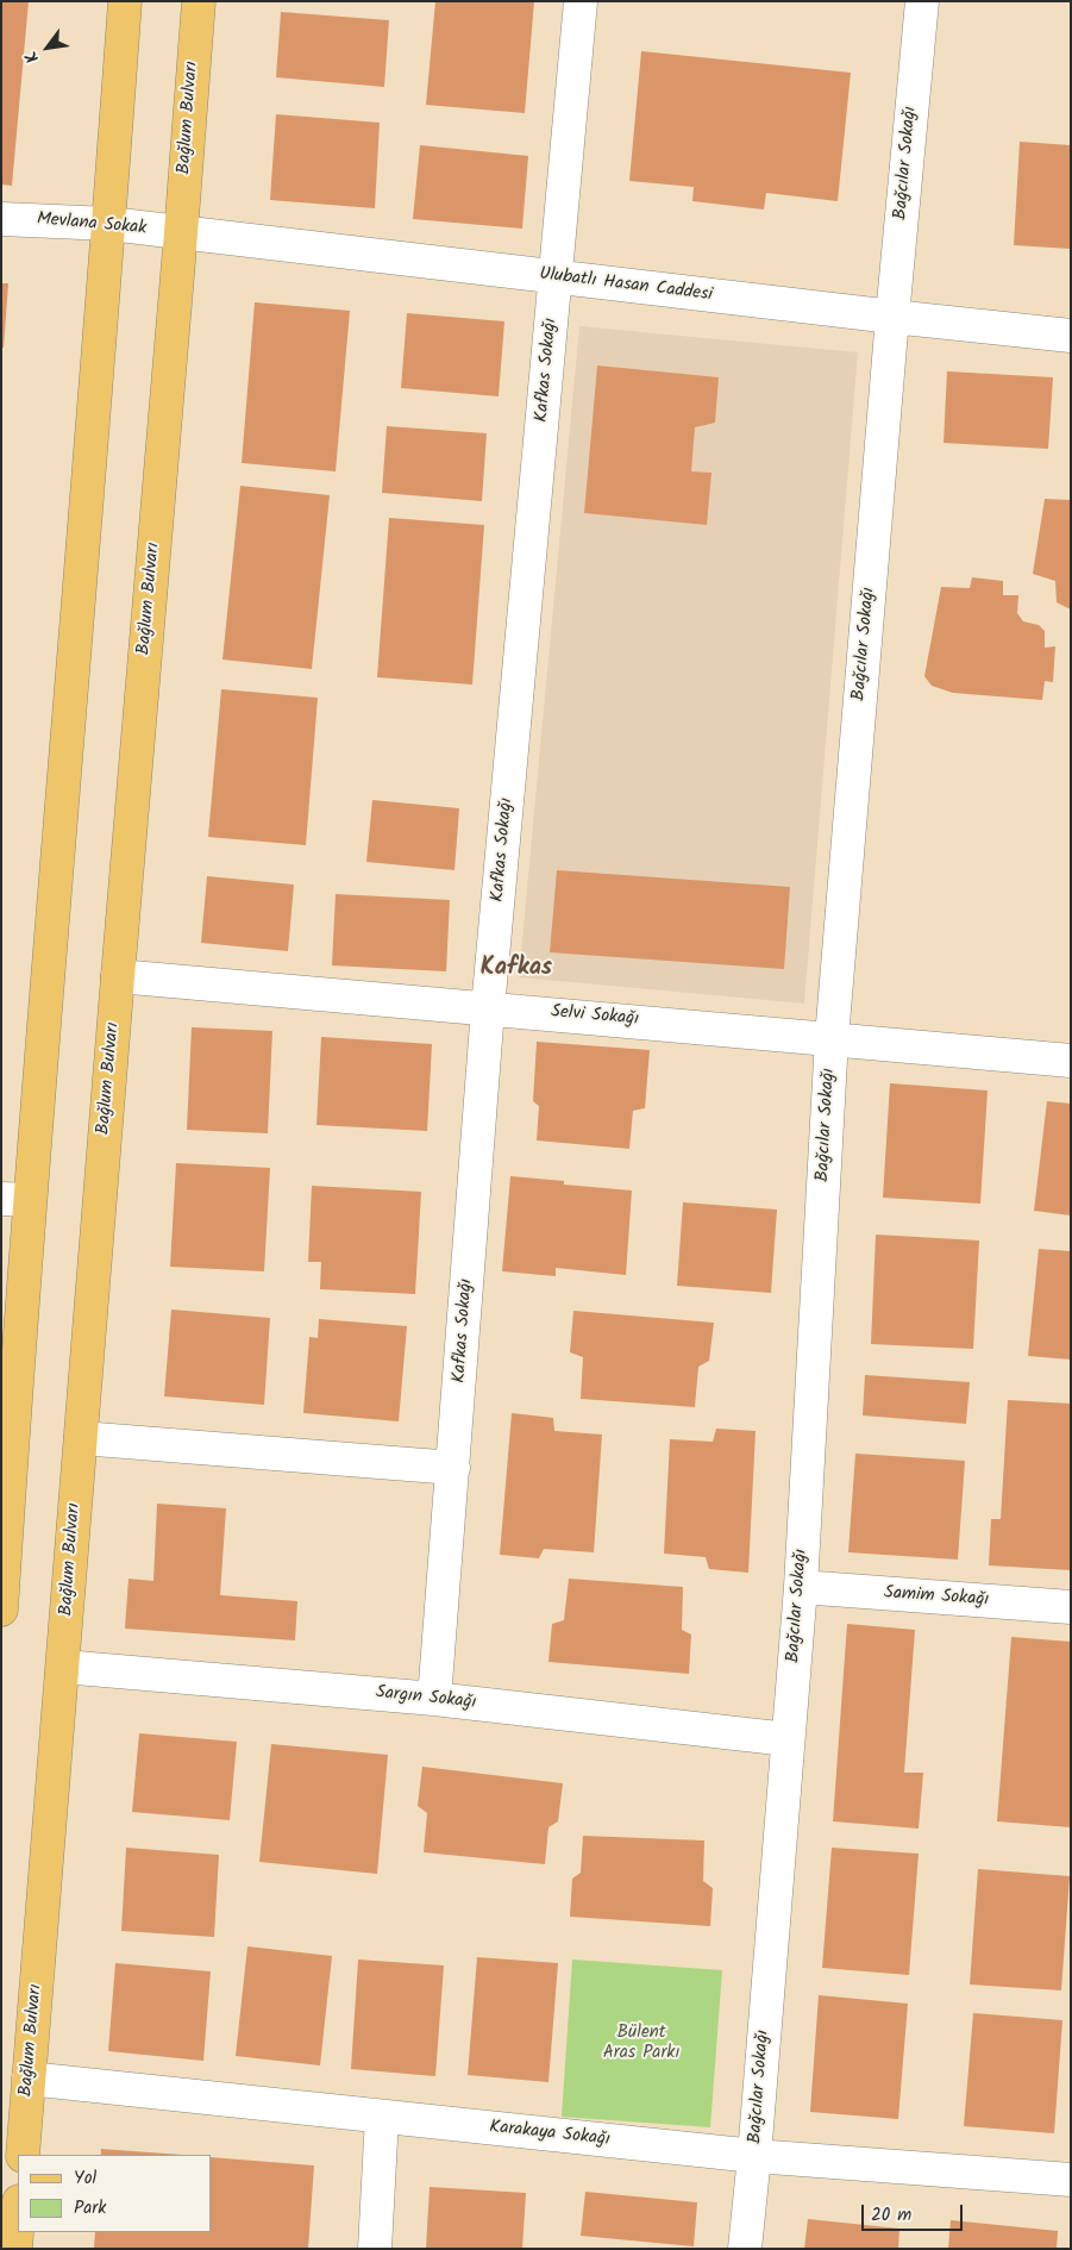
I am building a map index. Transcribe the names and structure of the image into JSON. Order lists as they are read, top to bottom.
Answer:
{
  "streets": {
    "main road": ["Bağlum Bulvarı"],
    "street": [
      "Bağcılar Sokağı",
      "Mevlana Sokak",
      "Ulubatlı Hasan Caddesi",
      "Kafkas Sokağı",
      "Selvi Sokağı",
      "Samim Sokağı",
      "Sargın Sokağı",
      "Karakaya Sokağı"
    ]
  },
  "crossings": [
    ["Bağlum Bulvarı", "Mevlana Sokak"],
    ["Bağlum Bulvarı", "Ulubatlı Hasan Caddesi"],
    ["Bağlum Bulvarı", "Selvi Sokağı"],
    ["Bağlum Bulvarı", "Sargın Sokağı"],
    ["Bağlum Bulvarı", "Karakaya Sokağı"],
    ["Bağcılar Sokağı", "Ulubatlı Hasan Caddesi"],
    ["Bağcılar Sokağı", "Selvi Sokağı"],
    ["Bağcılar Sokağı", "Samim Sokağı"],
    ["Bağcılar Sokağı", "Sargın Sokağı"],
    ["Bağcılar Sokağı", "Karakaya Sokağı"],
    ["Mevlana Sokak", "Ulubatlı Hasan Caddesi"],
    ["Ulubatlı Hasan Caddesi", "Kafkas Sokağı"],
    ["Kafkas Sokağı", "Selvi Sokağı"],
    ["Kafkas Sokağı", "Sargın Sokağı"]
  ],
  "districts": ["Kafkas"],
  "parks": ["Bülent Aras Parkı"],
  "legend": ["Yol", "Park"],
  "scale_bar": "20 m",
  "north": "bottom left"
}
